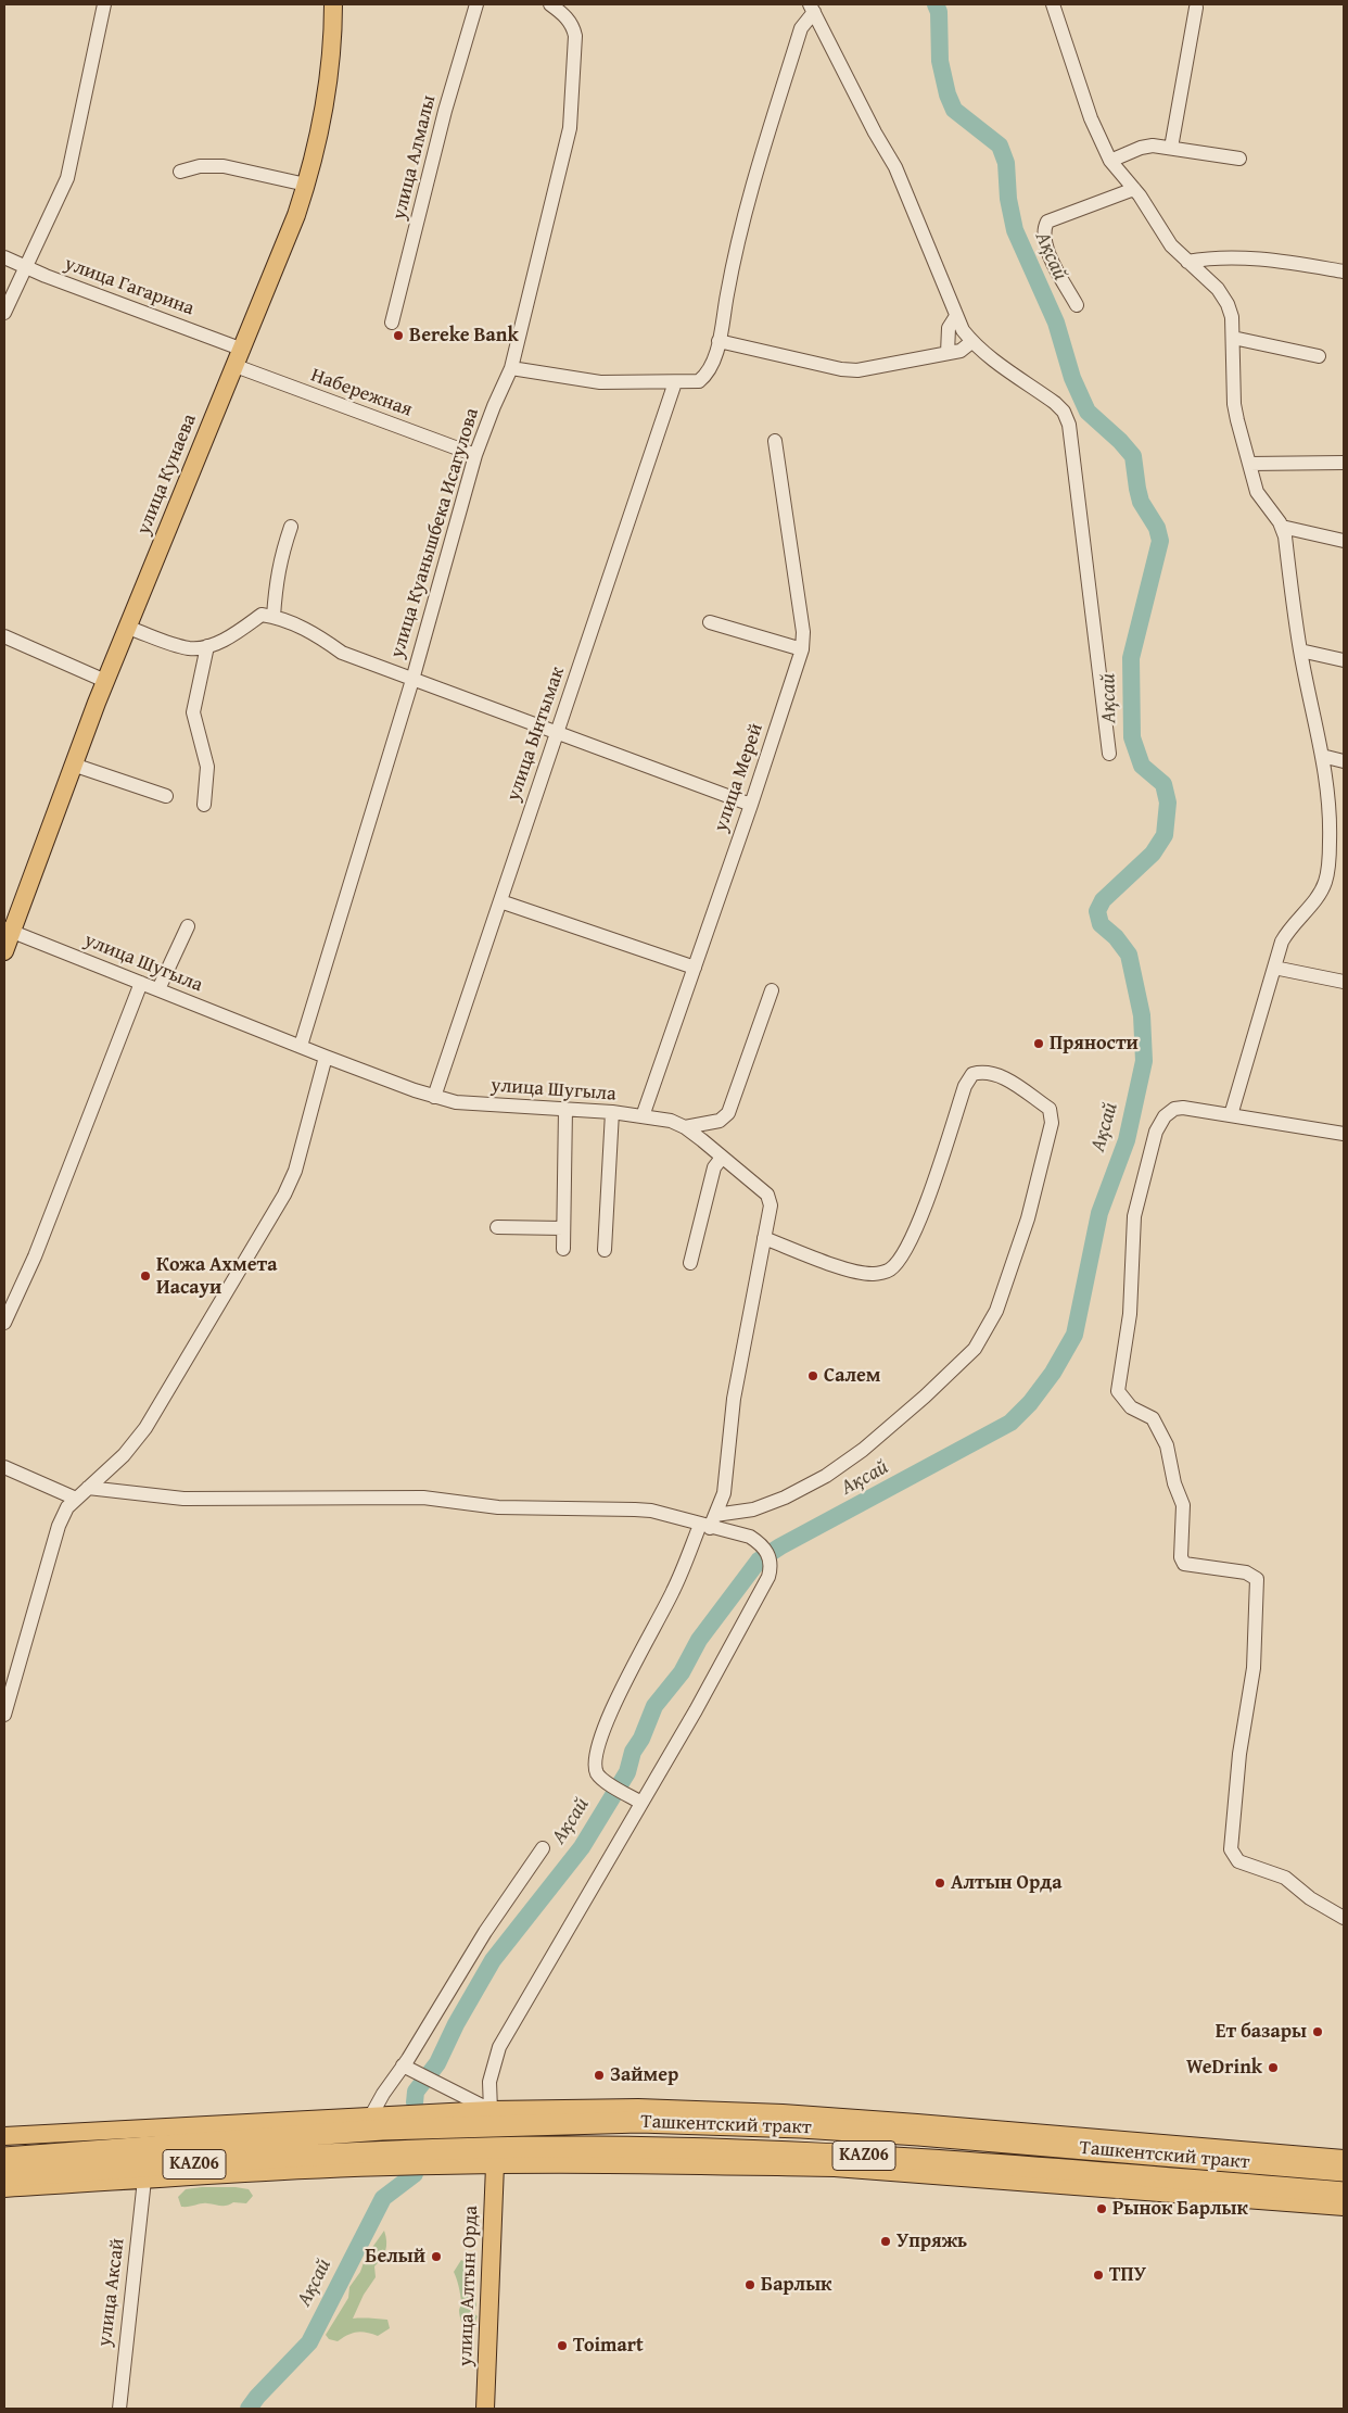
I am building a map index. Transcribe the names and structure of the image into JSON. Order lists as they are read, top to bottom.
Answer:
{
  "streets": {
    "highway": ["Ташкентский тракт", "KАZ06"],
    "main road": ["улица Кунаева", "улица Алтын Орда"],
    "street": [
      "улица Алмалы",
      "улица Гагарина",
      "Набережная",
      "улица Куанышбека Исагулова",
      "улица Ынтымак",
      "улица Мерей",
      "улица Шугыла",
      "улица Аксай"
    ]
  },
  "crossings": [
    ["улица Гагарина", "улица Кунаева"],
    ["Набережная", "улица Кунаева"],
    ["Набережная", "улица Куанышбека Исагулова"],
    ["улица Кунаева", "улица Шугыла"],
    ["улица Куанышбека Исагулова", "улица Шугыла"],
    ["улица Ынтымак", "улица Шугыла"],
    ["улица Мерей", "улица Шугыла"],
    ["Ташкентский тракт", "KАZ06"]
  ],
  "water": ["Ақсай"],
  "places": [
    "Bereke Bank",
    "Пряности",
    "Кожа Ахмета Иасауи",
    "Салем",
    "Алтын Орда",
    "Ет базары",
    "WeDrink",
    "Займер",
    "Рынок Барлык",
    "Упряжь",
    "Белый",
    "ТПУ",
    "Барлык",
    "Toimart"
  ]
}
